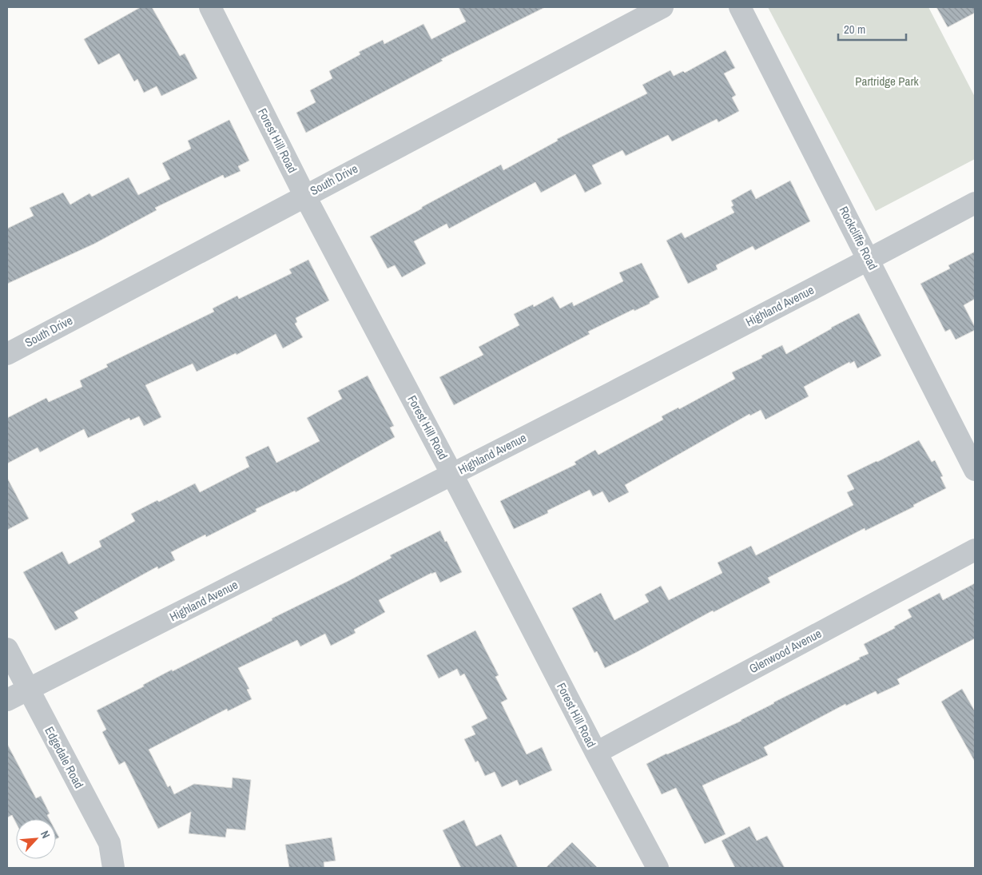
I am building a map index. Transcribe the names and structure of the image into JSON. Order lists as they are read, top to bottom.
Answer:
{
  "streets": {
    "street": [
      "Forest Hill Road",
      "South Drive",
      "Rockcliffe Road",
      "Highland Avenue",
      "Glenwood Avenue",
      "Edgedale Road"
    ]
  },
  "crossings": [
    ["Forest Hill Road", "South Drive"],
    ["Forest Hill Road", "Highland Avenue"],
    ["Forest Hill Road", "Glenwood Avenue"],
    ["Rockcliffe Road", "Highland Avenue"],
    ["Highland Avenue", "Edgedale Road"]
  ],
  "parks": ["Partridge Park"],
  "scale_bar": "20 m",
  "north": "top right"
}
